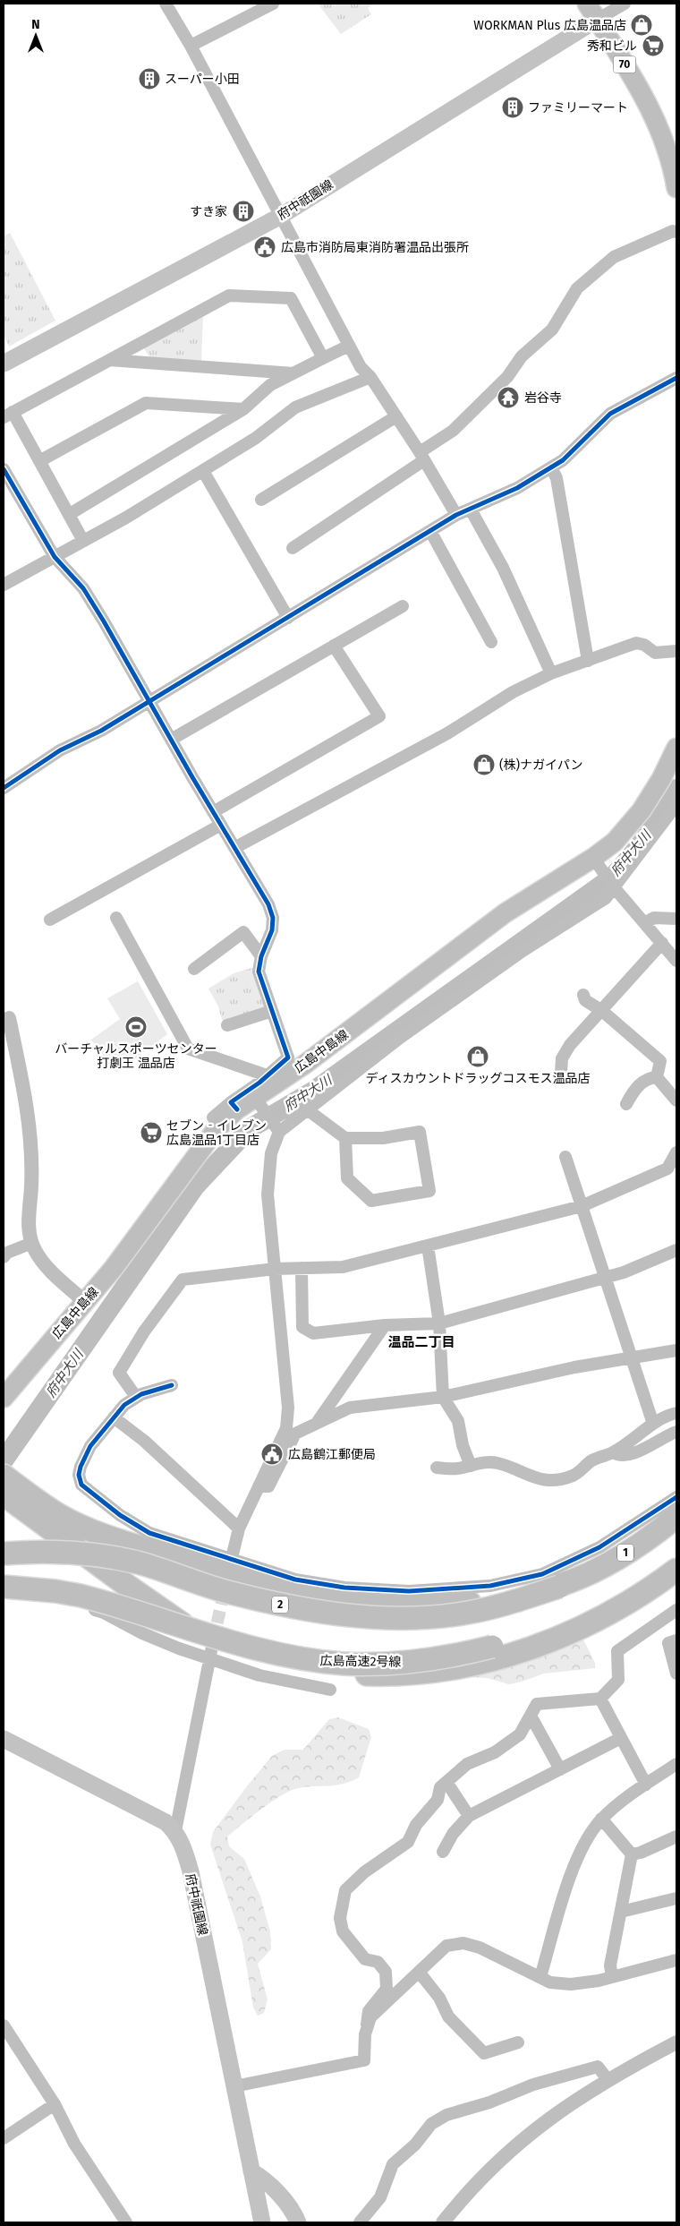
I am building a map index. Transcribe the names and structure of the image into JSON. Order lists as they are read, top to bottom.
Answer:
{
  "streets": {
    "highway": ["1", "2", "広島高速2号線"],
    "main road": ["70", "府中祇園線", "広島中島線"]
  },
  "crossings": [
    ["70", "府中祇園線"],
    ["1", "2"]
  ],
  "districts": ["温品二丁目"],
  "water": ["府中大川"],
  "places": {
    "shop": ["WORKMAN Plus 広島温品店", "(株)ナガイパン", "ディスカウントドラッグコスモス温品店"],
    "supermarket": ["秀和ビル", "セブン‐イレブン 広島温品1丁目店"],
    "building": ["スーパー小田", "ファミリーマート", "すき家"],
    "public building": ["広島市消防局東消防署温品出張所", "広島鶴江郵便局"],
    "temple": ["岩谷寺"],
    "sports": ["バーチャルスポーツセンター 打劇王 温品店"]
  },
  "north": "top"
}
